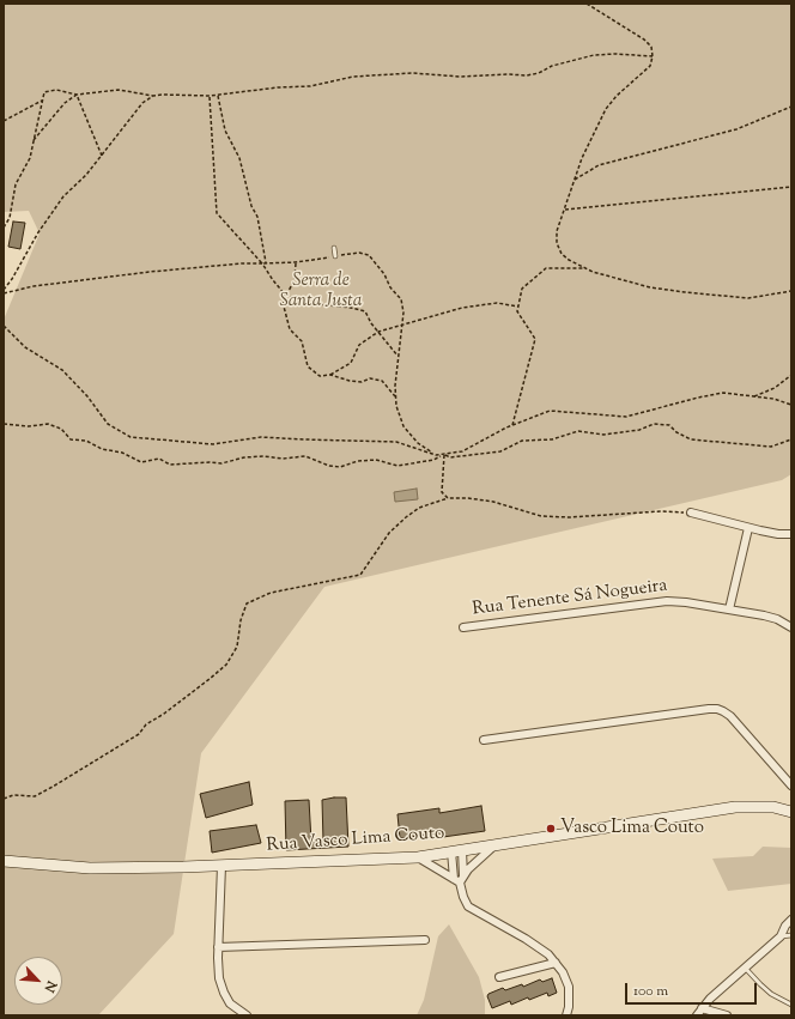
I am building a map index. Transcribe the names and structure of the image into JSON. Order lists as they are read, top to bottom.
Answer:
{
  "streets": {
    "street": ["Rua Tenente Sá Nogueira", "Rua Vasco Lima Couto"]
  },
  "parks": ["Serra de Santa Justa"],
  "places": ["Vasco Lima Couto"],
  "scale_bar": "100 m",
  "north": "bottom right"
}
